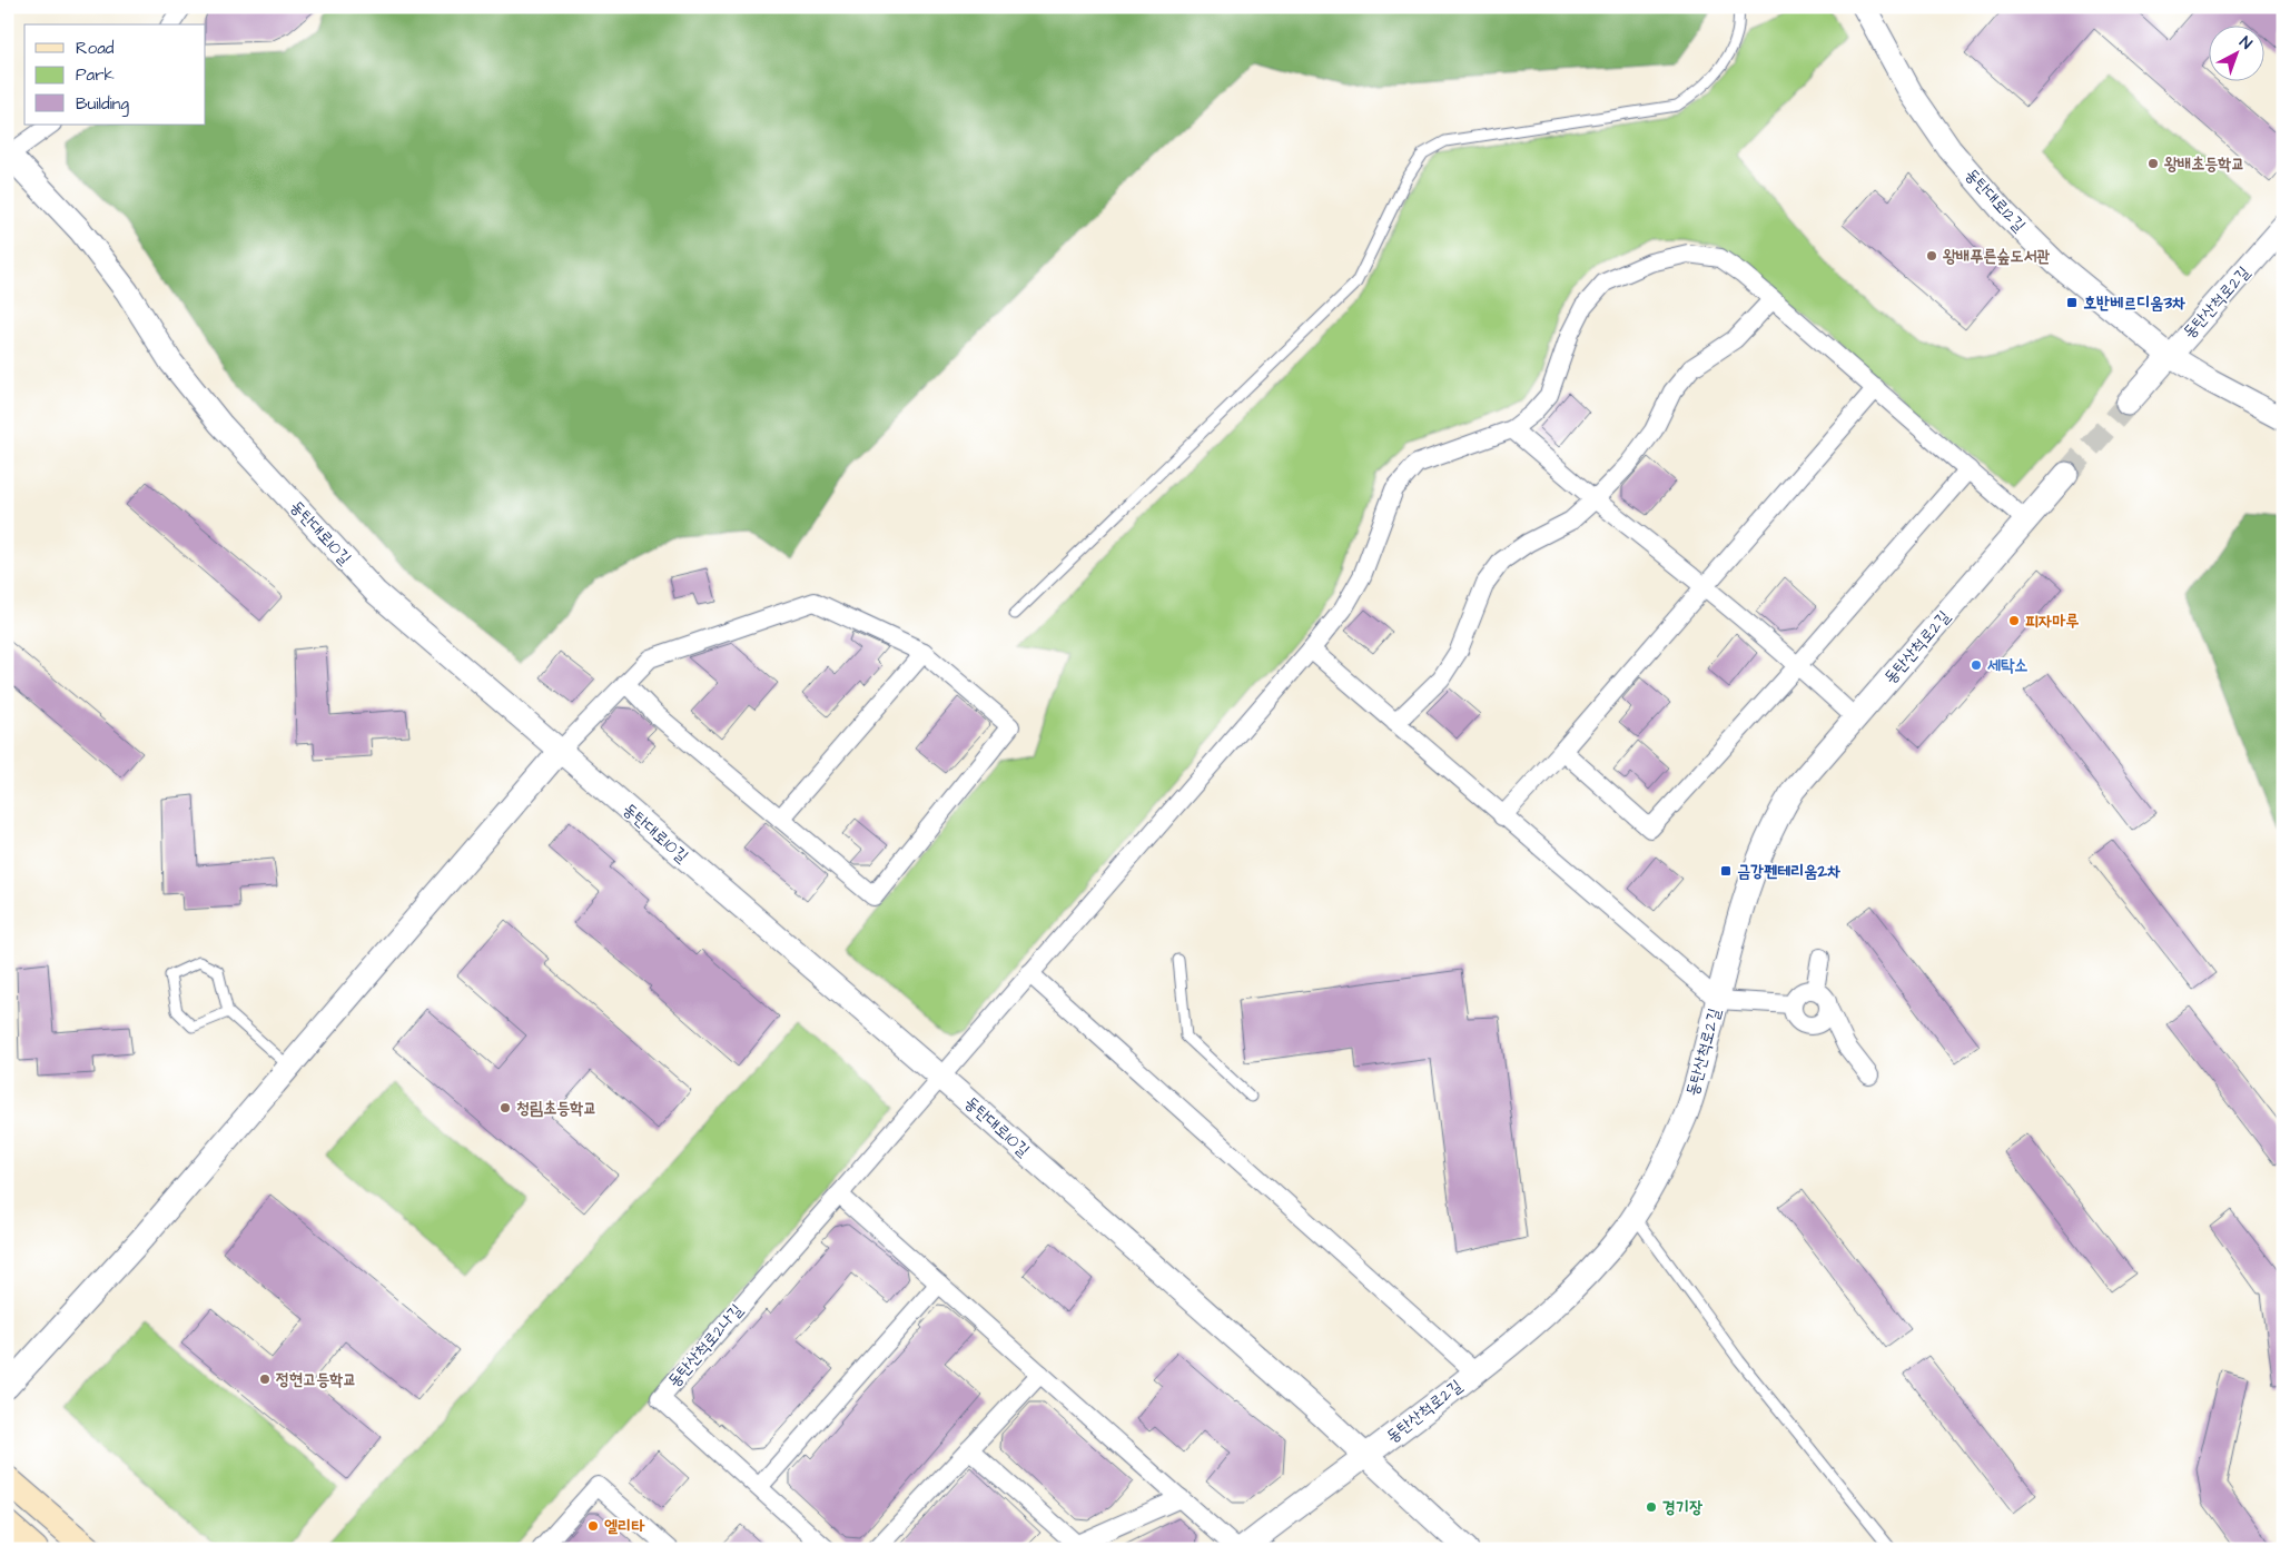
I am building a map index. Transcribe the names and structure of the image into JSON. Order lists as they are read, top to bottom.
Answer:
{
  "streets": {
    "street": [
      "동탄대로12길",
      "동탄산척로2길",
      "동탄대로10길",
      "동탄산척로2나길"
    ]
  },
  "crossings": [
    ["동탄대로12길", "동탄산척로2길"],
    ["동탄산척로2길", "동탄대로10길"],
    ["동탄산척로2길", "동탄산척로2나길"],
    ["동탄대로10길", "동탄산척로2나길"]
  ],
  "places": {
    "other": [
      "왕배초등학교",
      "왕배푸른숲도서관",
      "피자마루",
      "세탁소",
      "청림초등학교",
      "정현고등학교",
      "경기장",
      "엘리타"
    ],
    "transit": ["호반베르디움3차", "금강펜테리움2차"]
  },
  "legend": ["Road", "Park", "Building"],
  "north": "top right"
}
